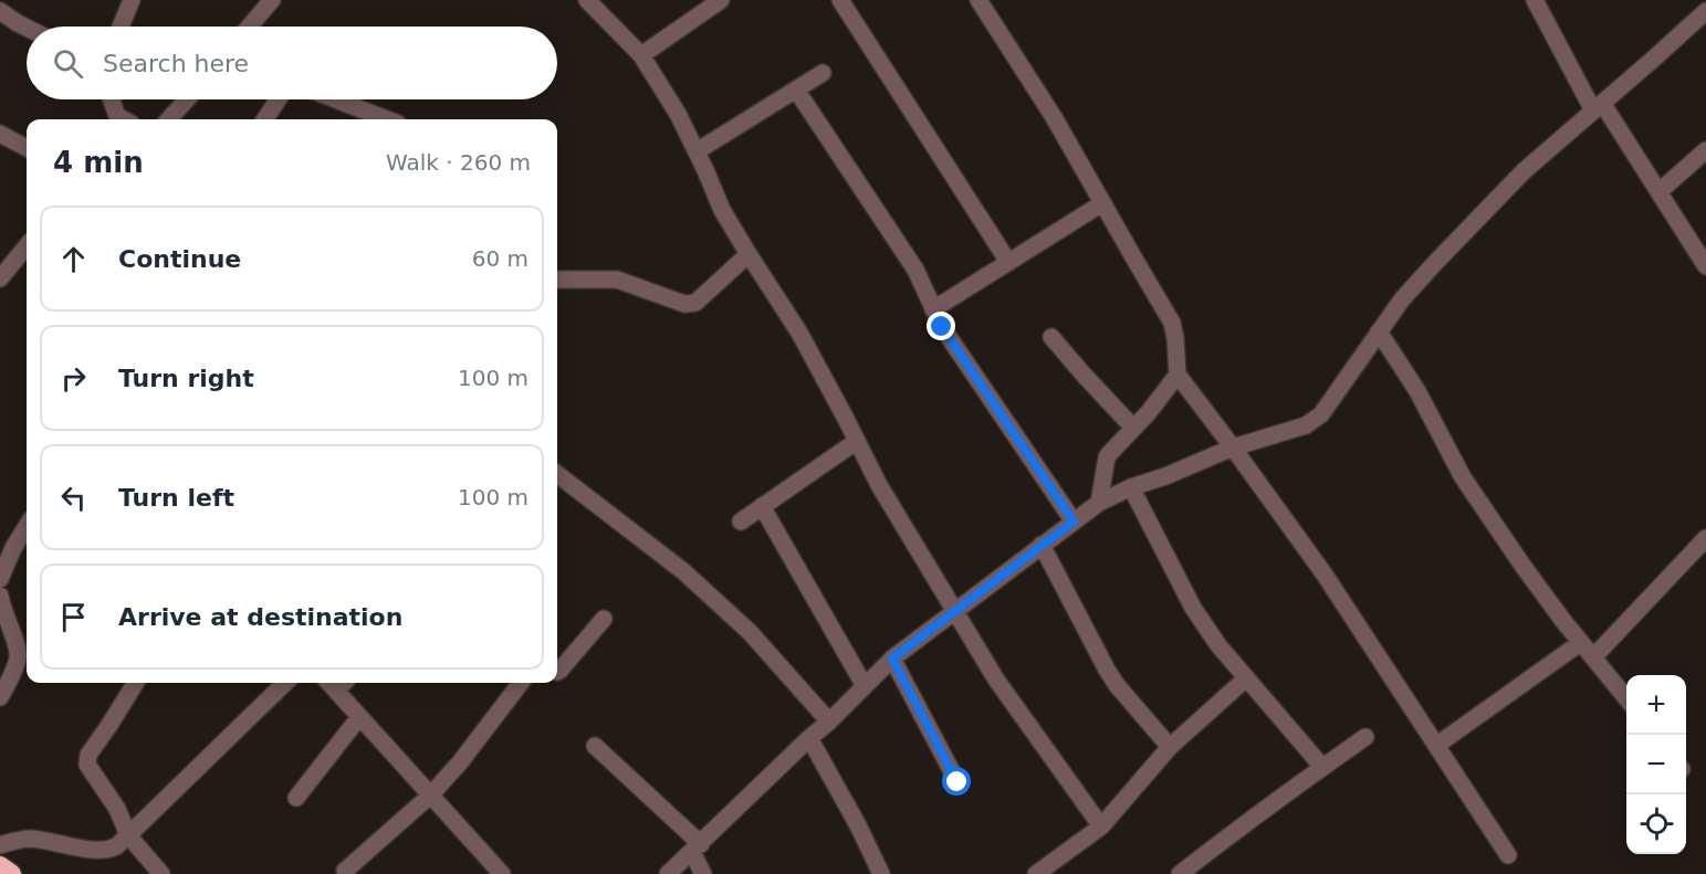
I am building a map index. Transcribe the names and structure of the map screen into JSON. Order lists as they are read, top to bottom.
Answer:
{
  "page": {
    "search": "Search here",
    "heading": ["4 min", "Walk · 260 m"],
    "list": [
      ["Continue", "60 m"],
      ["Turn right", "100 m"],
      ["Turn left", "100 m"],
      "Arrive at destination"
    ],
    "map_buttons": ["+", "−"]
  }
}
